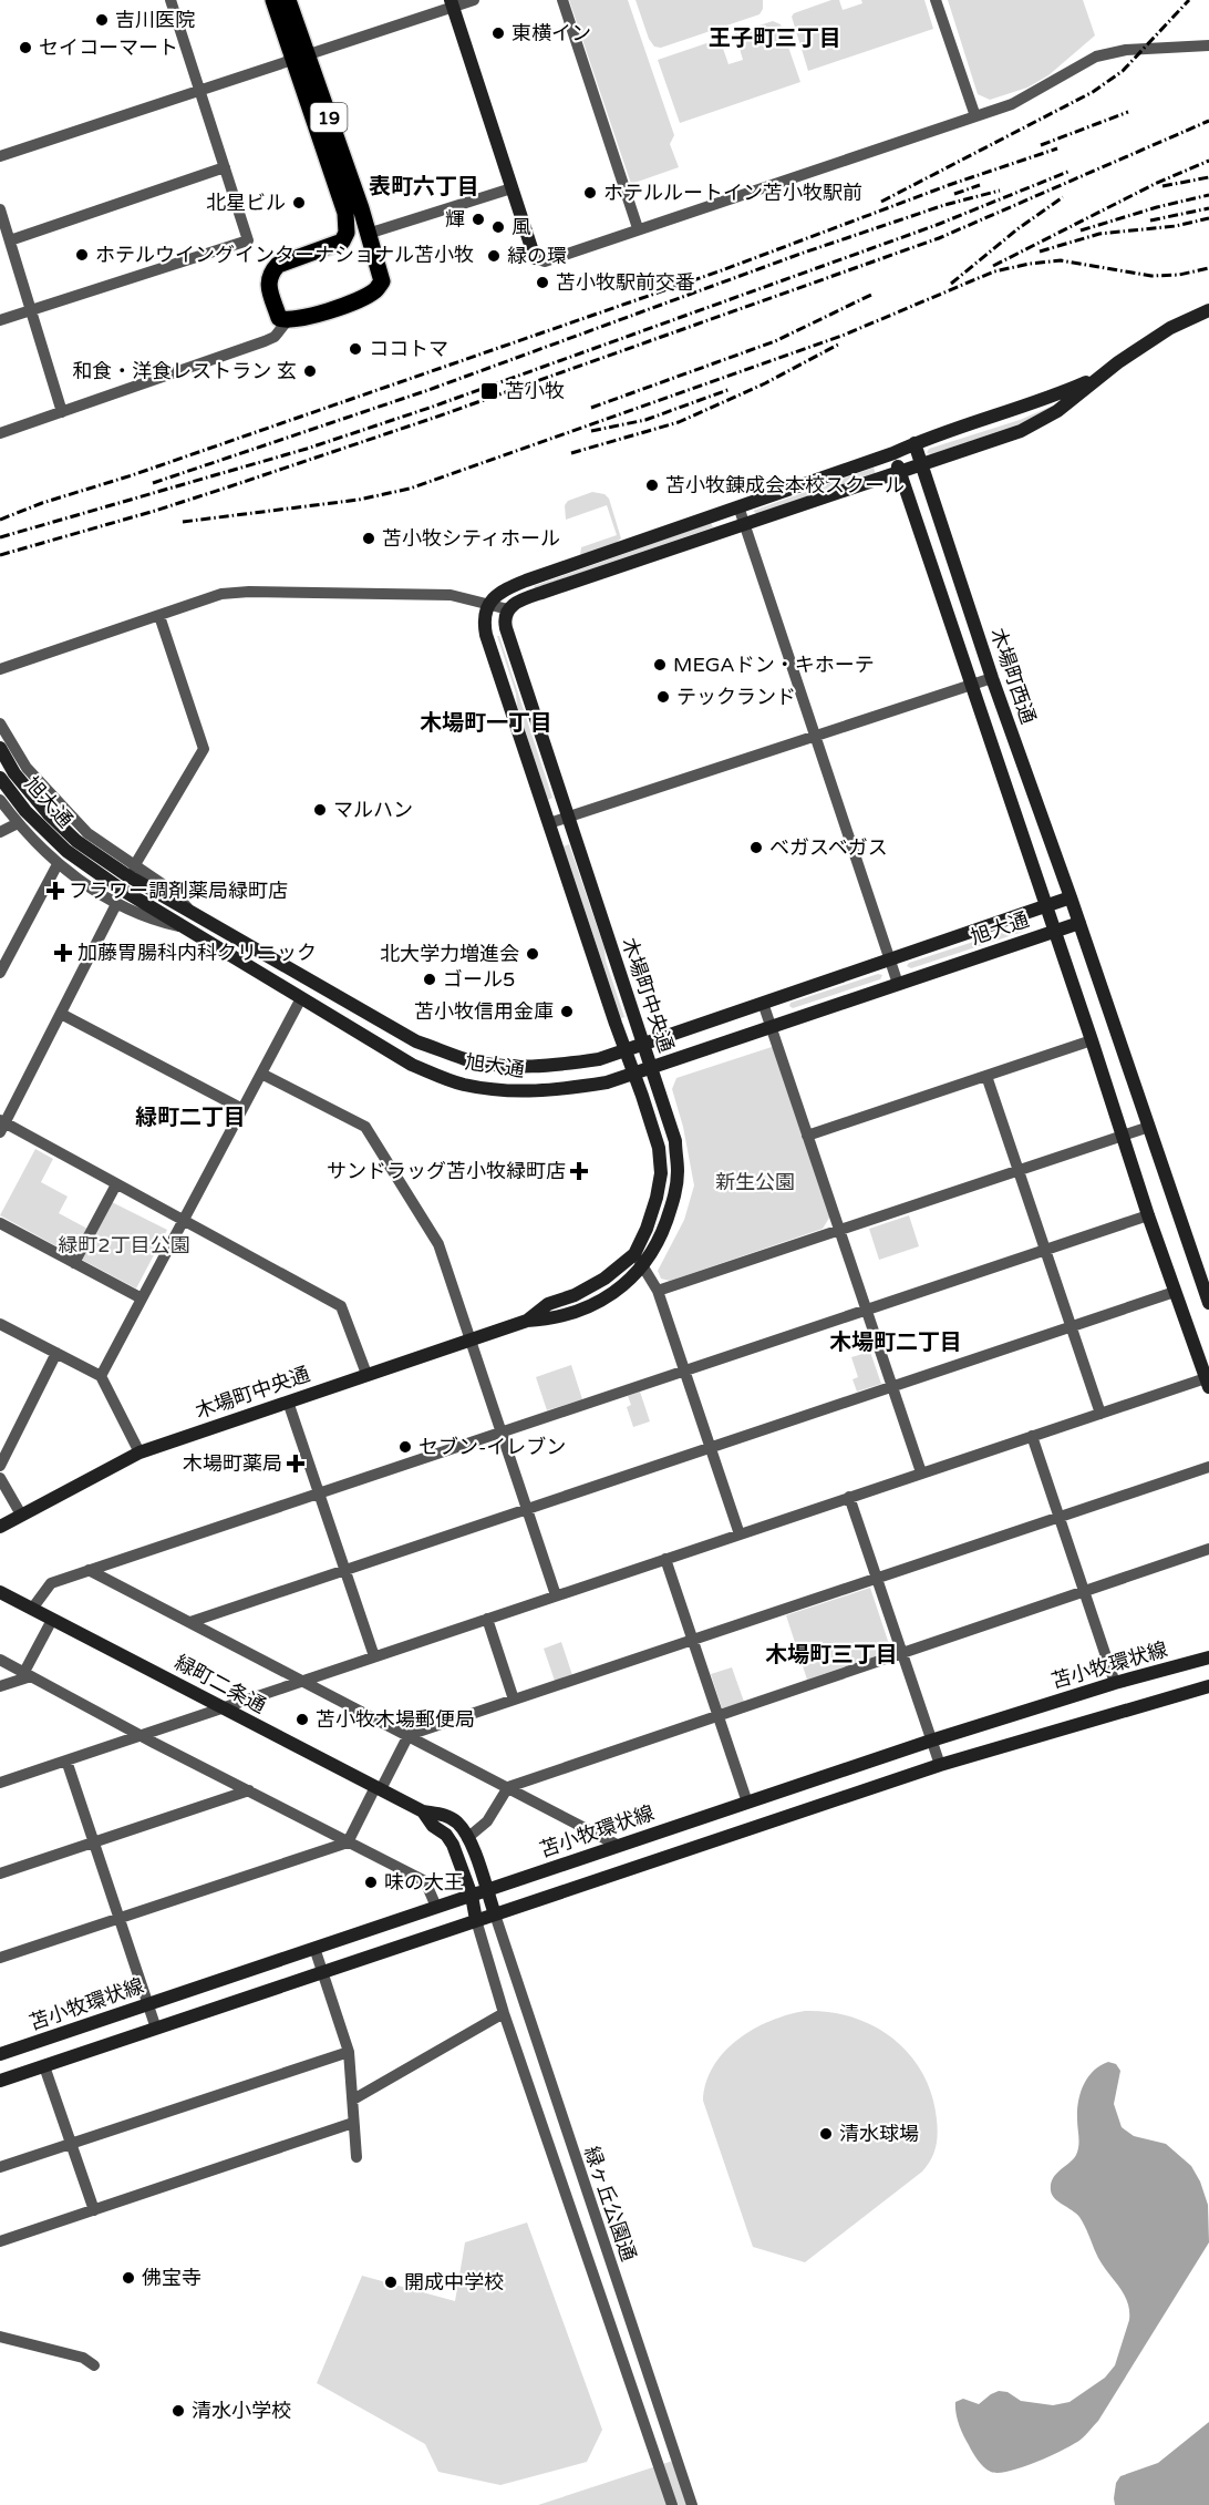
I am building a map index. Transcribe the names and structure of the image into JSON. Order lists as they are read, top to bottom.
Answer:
{
  "streets": {
    "main road": ["19"],
    "street": [
      "木場町西通",
      "旭大通",
      "木場町中央通",
      "苫小牧環状線",
      "緑町二条通",
      "緑ヶ丘公園通"
    ]
  },
  "crossings": [
    ["木場町西通", "旭大通"],
    ["旭大通", "木場町中央通"],
    ["苫小牧環状線", "緑町二条通"],
    ["緑町二条通", "緑ヶ丘公園通"]
  ],
  "districts": [
    "王子町三丁目",
    "表町六丁目",
    "木場町一丁目",
    "緑町二丁目",
    "木場町二丁目",
    "木場町三丁目"
  ],
  "parks": ["新生公園", "緑町2丁目公園"],
  "places": {
    "other": [
      "吉川医院",
      "東横イン",
      "セイコーマート",
      "ホテルルートイン苫小牧駅前",
      "北星ビル",
      "輝",
      "風",
      "ホテルウイングインターナショナル苫小牧",
      "緑の環",
      "苫小牧駅前交番",
      "ココトマ",
      "和食・洋食レストラン 玄",
      "苫小牧錬成会本校スクール",
      "苫小牧シティホール",
      "MEGAドン・キホーテ",
      "テックランド",
      "マルハン",
      "ベガスベガス",
      "北大学力増進会",
      "ゴール5",
      "苫小牧信用金庫",
      "セブン-イレブン",
      "苫小牧木場郵便局",
      "味の大王",
      "清水球場",
      "佛宝寺",
      "開成中学校",
      "清水小学校"
    ],
    "transit": ["苫小牧"],
    "health": [
      "フラワー調剤薬局緑町店",
      "加藤胃腸科内科クリニック",
      "サンドラッグ苫小牧緑町店",
      "木場町薬局"
    ]
  }
}
